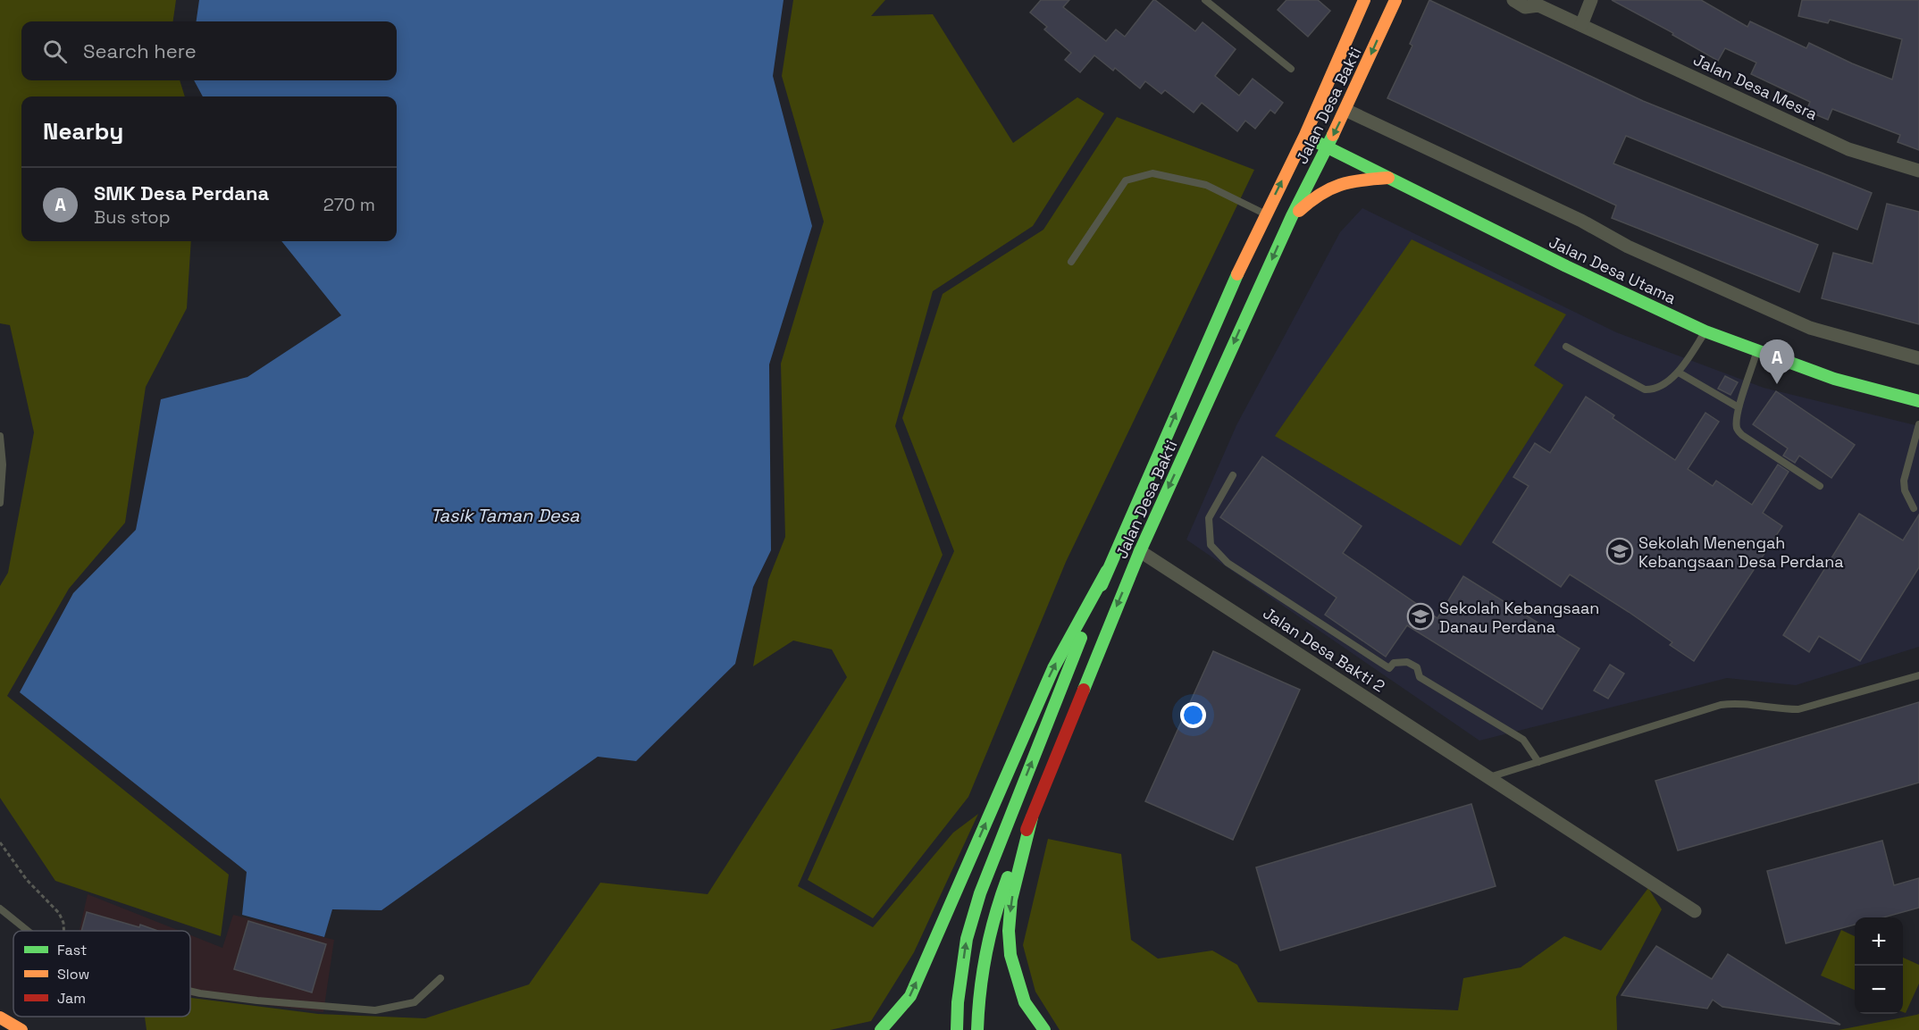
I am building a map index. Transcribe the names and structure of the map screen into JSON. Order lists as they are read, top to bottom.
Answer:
{
  "streets": {
    "main road": ["Jalan Desa Bakti", "Jalan Desa Utama"],
    "street": ["Jalan Desa Mesra", "Jalan Desa Bakti 2"]
  },
  "crossings": [
    ["Jalan Desa Bakti", "Jalan Desa Utama"],
    ["Jalan Desa Bakti", "Jalan Desa Bakti 2"]
  ],
  "water": ["Tasik Taman Desa"],
  "places": {
    "school or university": ["Sekolah Menengah Kebangsaan Desa Perdana", "Sekolah Kebangsaan Danau Perdana"]
  },
  "legend": ["Fast", "Slow", "Jam"],
  "page": {
    "search": "Search here",
    "heading": "Nearby",
    "list": [
      {
        "mark": "A",
        "name": "SMK Desa Perdana",
        "note": "Bus stop",
        "value": "270 m"
      }
    ],
    "pins": "A",
    "map_buttons": ["+", "−"]
  }
}
